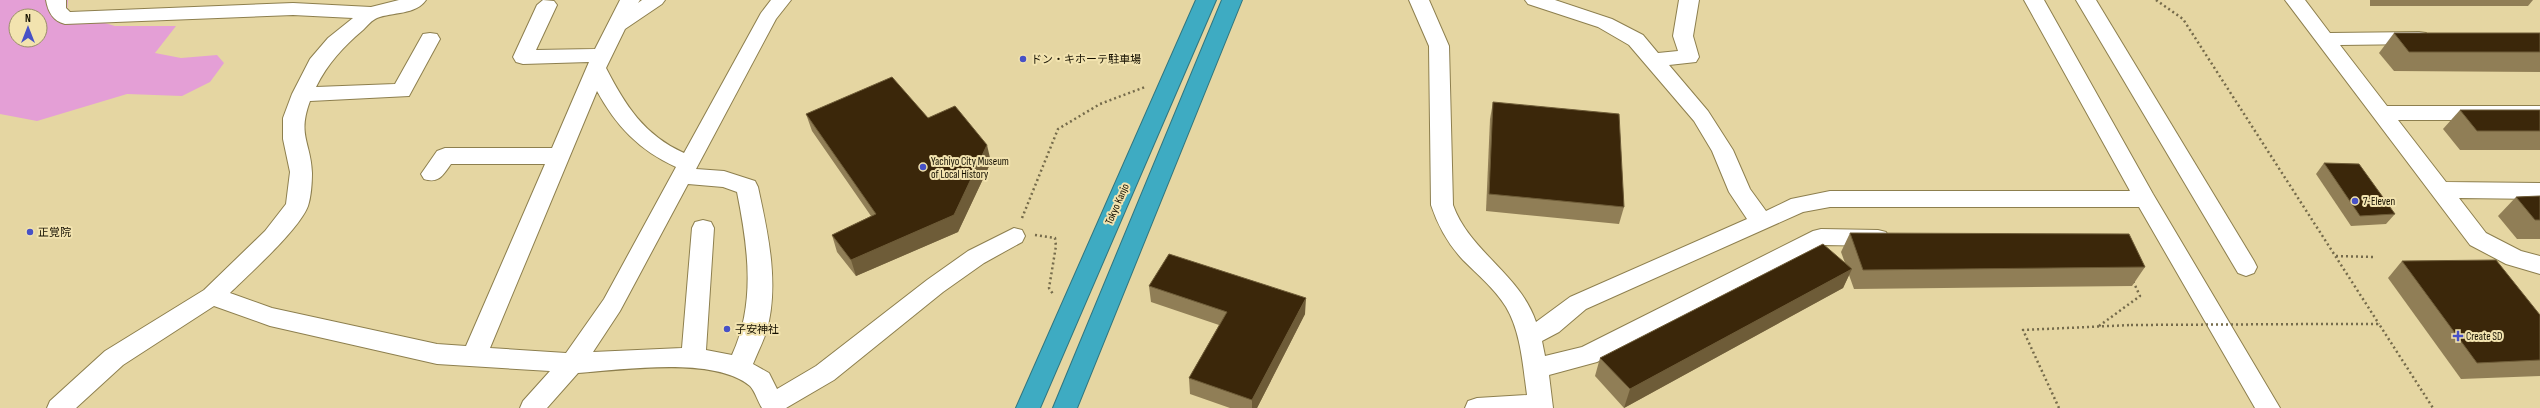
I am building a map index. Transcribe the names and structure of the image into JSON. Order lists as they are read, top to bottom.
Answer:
{
  "streets": {
    "highway": ["Tokyo Kanjo"]
  },
  "places": {
    "other": [
      "ドン・キホーテ駐車場",
      "Yachiyo City Museum of Local History",
      "7-Eleven",
      "正覚院",
      "子安神社"
    ],
    "health": ["Create SD"]
  },
  "north": "top"
}
